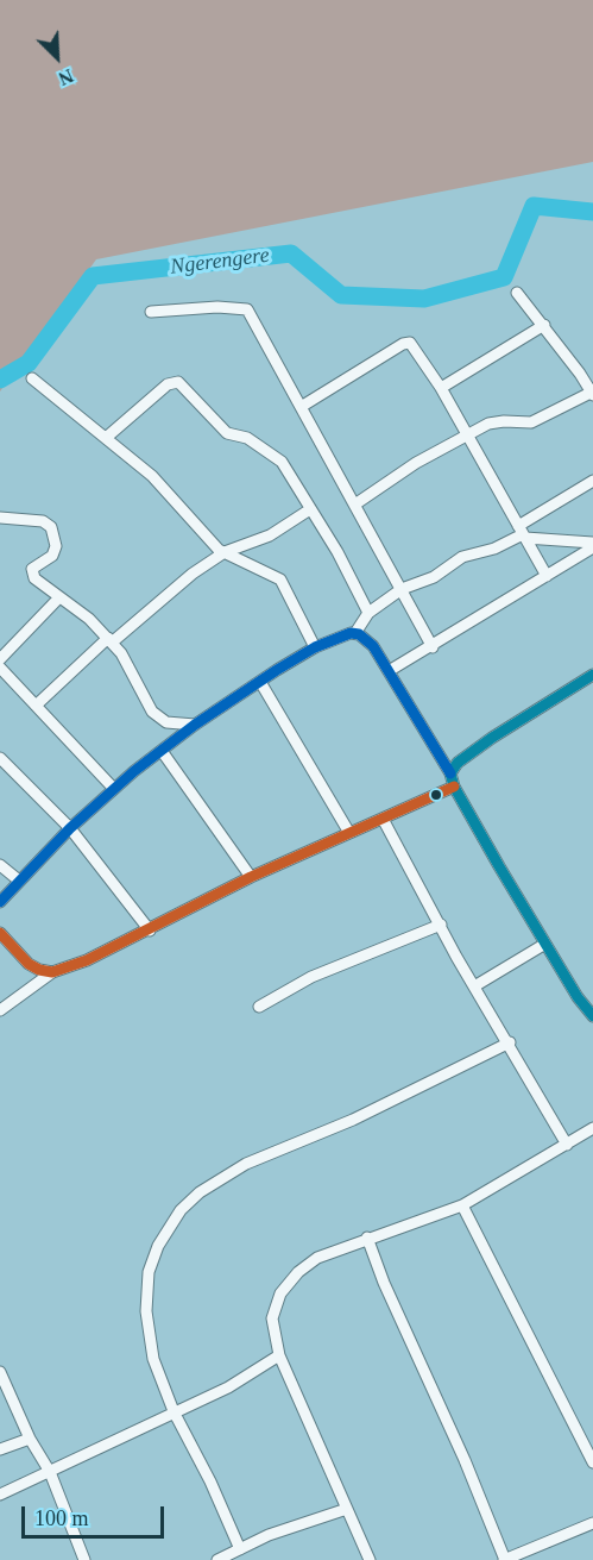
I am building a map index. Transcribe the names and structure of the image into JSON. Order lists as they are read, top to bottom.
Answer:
{
  "water": ["Ngerengere"],
  "scale_bar": "100 m",
  "north": "bottom right"
}
